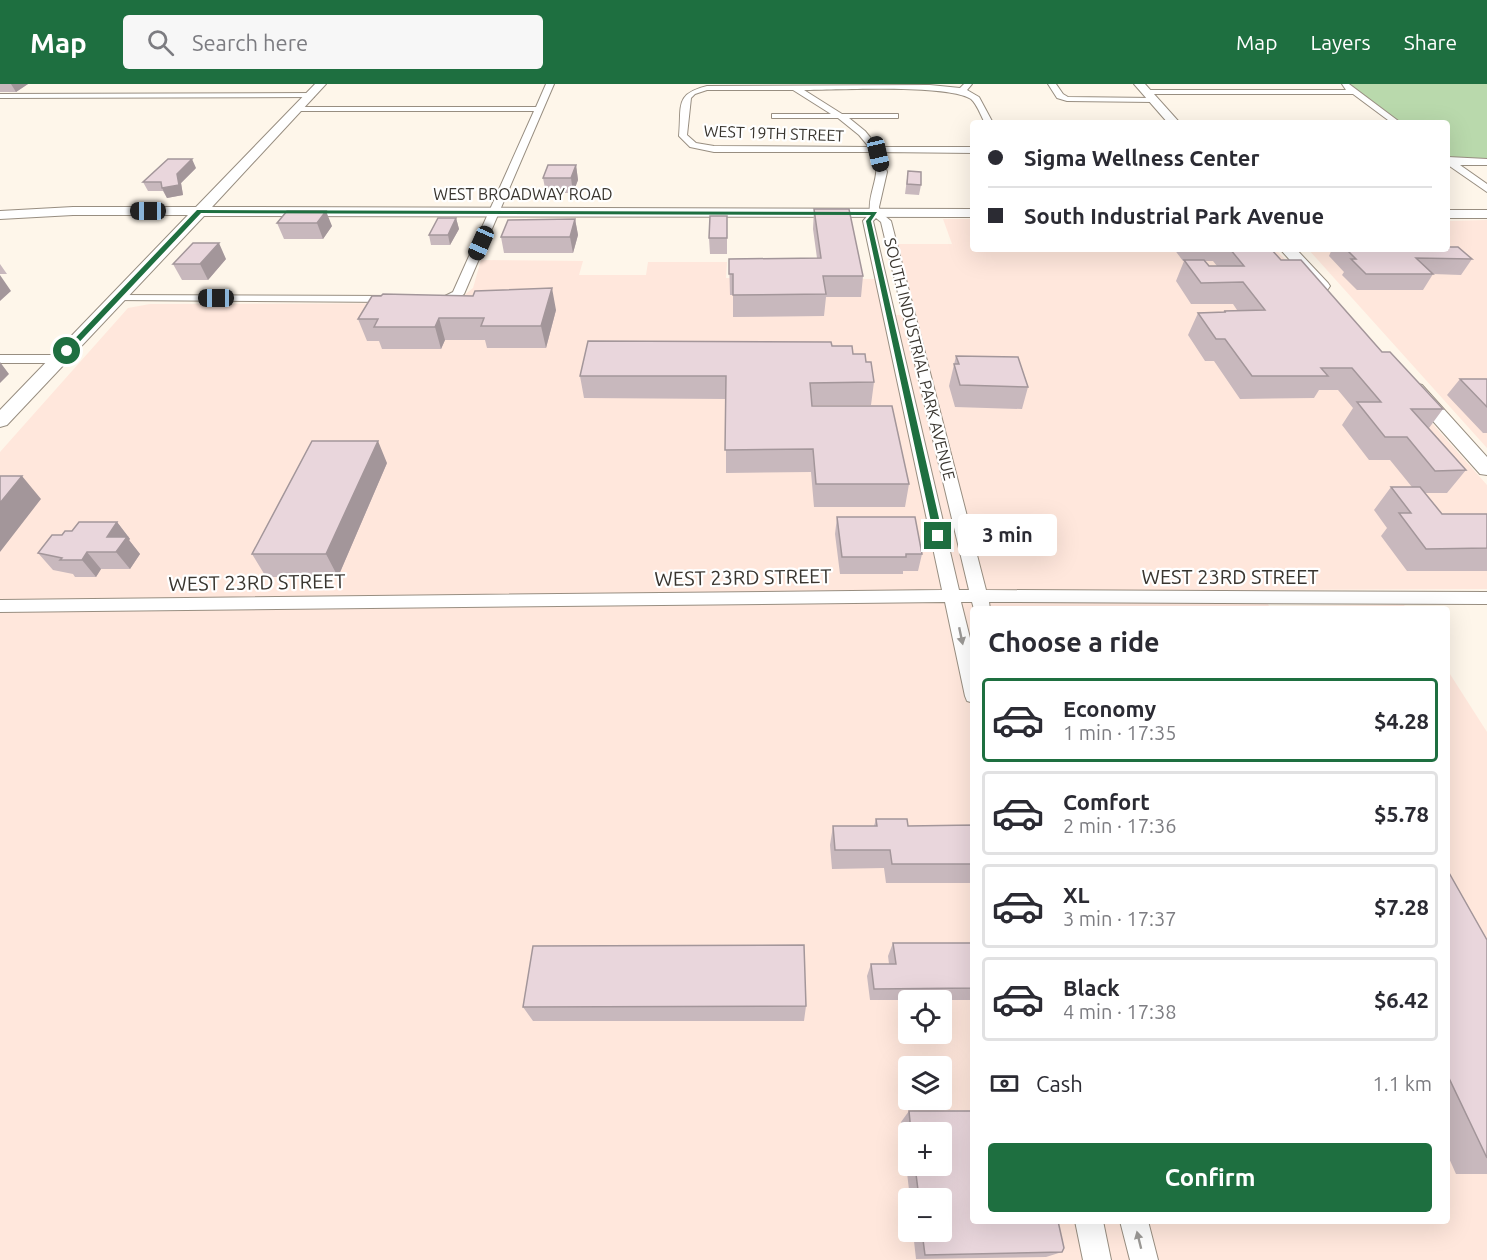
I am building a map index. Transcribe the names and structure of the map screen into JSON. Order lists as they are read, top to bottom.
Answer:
{
  "streets": {
    "main road": ["WEST BROADWAY ROAD"],
    "street": ["WEST 19TH STREET", "SOUTH INDUSTRIAL PARK AVENUE", "WEST 23RD STREET"]
  },
  "crossings": [
    ["WEST BROADWAY ROAD", "SOUTH INDUSTRIAL PARK AVENUE"],
    ["SOUTH INDUSTRIAL PARK AVENUE", "WEST 23RD STREET"]
  ],
  "page": {
    "header": "Map",
    "search": "Search here",
    "nav": ["Map", "Layers", "Share"],
    "banner": ["Sigma Wellness Center", "South Industrial Park Avenue"],
    "bubble": "3 min",
    "heading": "Choose a ride",
    "list": [
      {
        "name": "Economy",
        "note": "1 min · 17:35",
        "value": "$4.28"
      },
      {
        "name": "Comfort",
        "note": "2 min · 17:36",
        "value": "$5.78"
      },
      {
        "name": "XL",
        "note": "3 min · 17:37",
        "value": "$7.28"
      },
      {
        "name": "Black",
        "note": "4 min · 17:38",
        "value": "$6.42"
      }
    ],
    "map_buttons": ["+", "−"],
    "pay": ["Cash", "1.1 km"],
    "buttons": "Confirm"
  }
}
